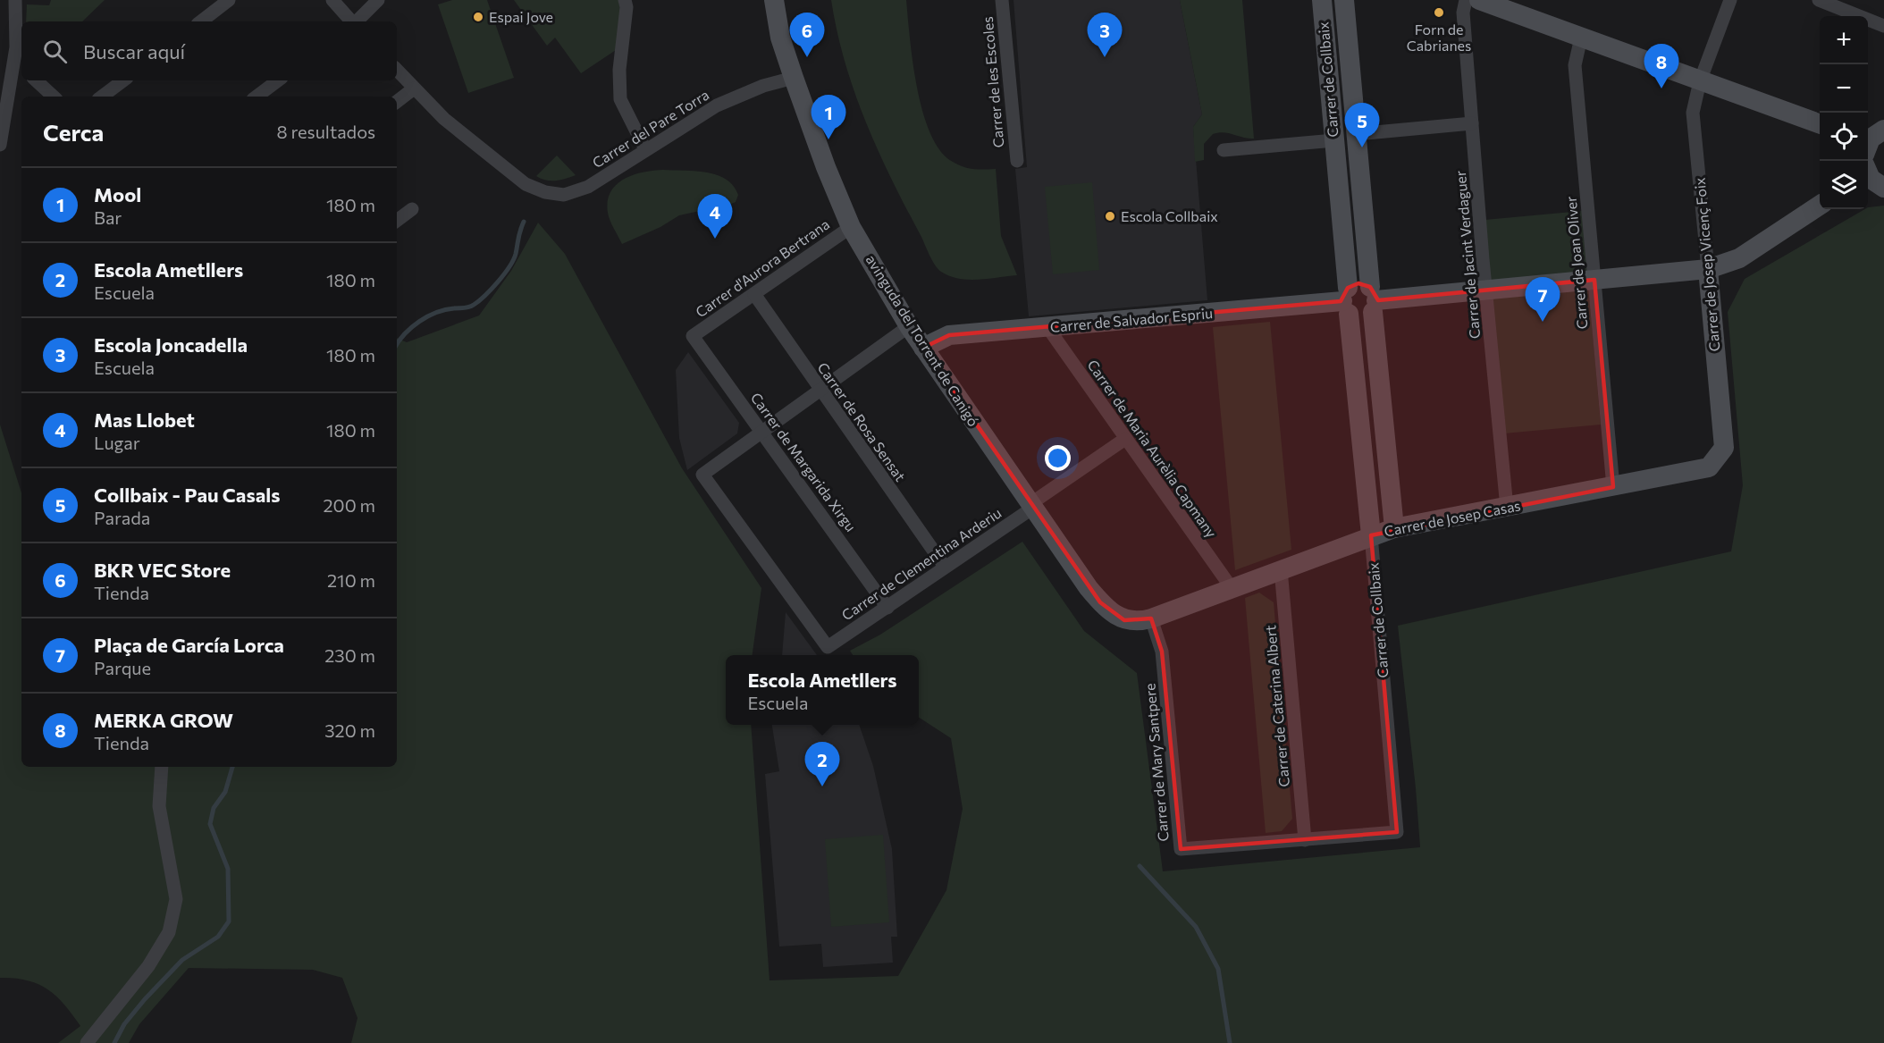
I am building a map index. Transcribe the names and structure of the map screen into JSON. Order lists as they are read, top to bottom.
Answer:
{
  "streets": {
    "street": [
      "Carrer de Collbaix",
      "Carrer de les Escoles",
      "Carrer del Pare Torra",
      "Carrer de Jacint Verdaguer",
      "Carrer de Joan Oliver",
      "Carrer de Josep Vicenç Foix",
      "Carrer d'Aurora Bertrana",
      "Carrer de Salvador Espriu",
      "avinguda del Torrent de Canigó",
      "Carrer de Rosa Sensat",
      "Carrer de Maria Aurèlia Capmany",
      "Carrer de Margarida Xirgu",
      "Carrer de Josep Casas",
      "Carrer de Clementina Arderiu",
      "Carrer de Caterina Albert",
      "Carrer de Mary Santpere"
    ]
  },
  "crossings": [
    ["Carrer de Collbaix", "Carrer de Salvador Espriu"],
    ["Carrer de Collbaix", "Carrer de Josep Casas"],
    ["Carrer de Collbaix", "Carrer de Mary Santpere"],
    ["Carrer del Pare Torra", "avinguda del Torrent de Canigó"],
    ["Carrer de Jacint Verdaguer", "Carrer de Josep Casas"],
    ["Carrer de Joan Oliver", "Carrer de Josep Casas"],
    ["Carrer de Josep Vicenç Foix", "Carrer de Josep Casas"],
    ["Carrer d'Aurora Bertrana", "avinguda del Torrent de Canigó"],
    ["Carrer d'Aurora Bertrana", "Carrer de Rosa Sensat"],
    ["Carrer d'Aurora Bertrana", "Carrer de Margarida Xirgu"],
    ["Carrer de Salvador Espriu", "avinguda del Torrent de Canigó"],
    ["Carrer de Salvador Espriu", "Carrer de Maria Aurèlia Capmany"],
    ["avinguda del Torrent de Canigó", "Carrer de Josep Casas"],
    ["avinguda del Torrent de Canigó", "Carrer de Clementina Arderiu"],
    ["avinguda del Torrent de Canigó", "Carrer de Mary Santpere"],
    ["Carrer de Rosa Sensat", "Carrer de Clementina Arderiu"],
    ["Carrer de Maria Aurèlia Capmany", "Carrer de Josep Casas"],
    ["Carrer de Maria Aurèlia Capmany", "Carrer de Clementina Arderiu"],
    ["Carrer de Margarida Xirgu", "Carrer de Clementina Arderiu"],
    ["Carrer de Josep Casas", "Carrer de Caterina Albert"],
    ["Carrer de Josep Casas", "Carrer de Mary Santpere"],
    ["Carrer de Caterina Albert", "Carrer de Mary Santpere"]
  ],
  "places": ["Forn de Cabrianes", "Espai Jove", "Escola Collbaix"],
  "page": {
    "pins": [
      "3",
      "6",
      "8",
      "1",
      "5",
      "4",
      "7",
      "2"
    ],
    "map_buttons": ["+", "−"],
    "search": "Buscar aquí",
    "heading": ["Cerca", "8 resultados"],
    "list": [
      {
        "mark": "1",
        "name": "Mool",
        "note": "Bar",
        "value": "180 m"
      },
      {
        "mark": "2",
        "name": "Escola Ametllers",
        "note": "Escuela",
        "value": "180 m"
      },
      {
        "mark": "3",
        "name": "Escola Joncadella",
        "note": "Escuela",
        "value": "180 m"
      },
      {
        "mark": "4",
        "name": "Mas Llobet",
        "note": "Lugar",
        "value": "180 m"
      },
      {
        "mark": "5",
        "name": "Collbaix - Pau Casals",
        "note": "Parada",
        "value": "200 m"
      },
      {
        "mark": "6",
        "name": "BKR VEC Store",
        "note": "Tienda",
        "value": "210 m"
      },
      {
        "mark": "7",
        "name": "Plaça de García Lorca",
        "note": "Parque",
        "value": "230 m"
      },
      {
        "mark": "8",
        "name": "MERKA GROW",
        "note": "Tienda",
        "value": "320 m"
      }
    ],
    "popup": ["Escola Ametllers", "Escuela"]
  }
}
